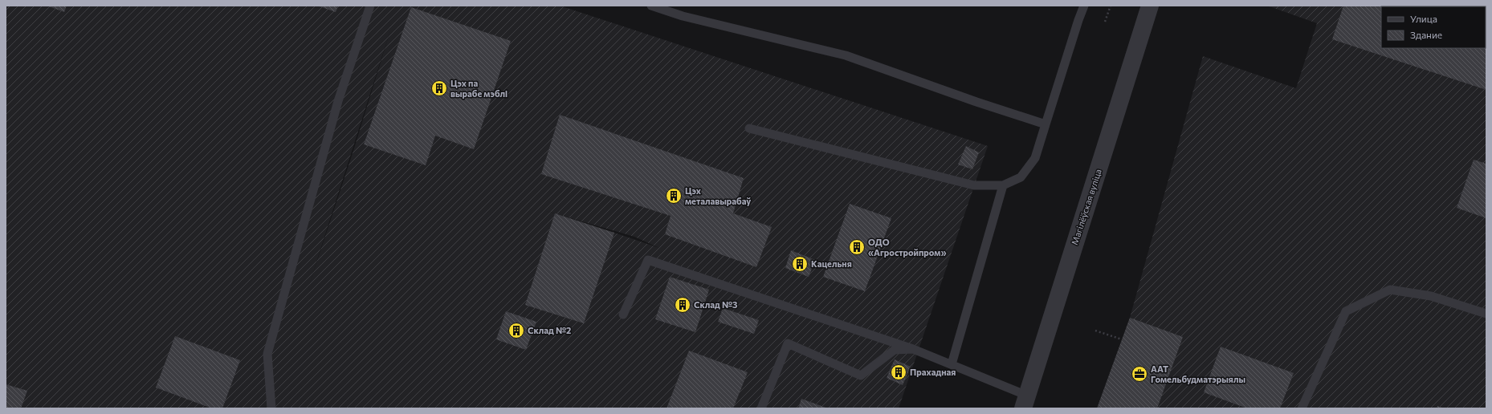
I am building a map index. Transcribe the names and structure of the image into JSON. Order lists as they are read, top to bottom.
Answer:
{
  "streets": {
    "street": ["Магілёўская вуліца"]
  },
  "places": {
    "building": [
      "Цэх па вырабе мэблі",
      "Цэх металавырабаў",
      "ОДО «Агростройпром»",
      "Кацельня",
      "Склад №3",
      "Склад №2",
      "Прахадная"
    ],
    "office": ["ААТ Гомельбудматэрыялы"]
  },
  "legend": ["Улица", "Здание"]
}
